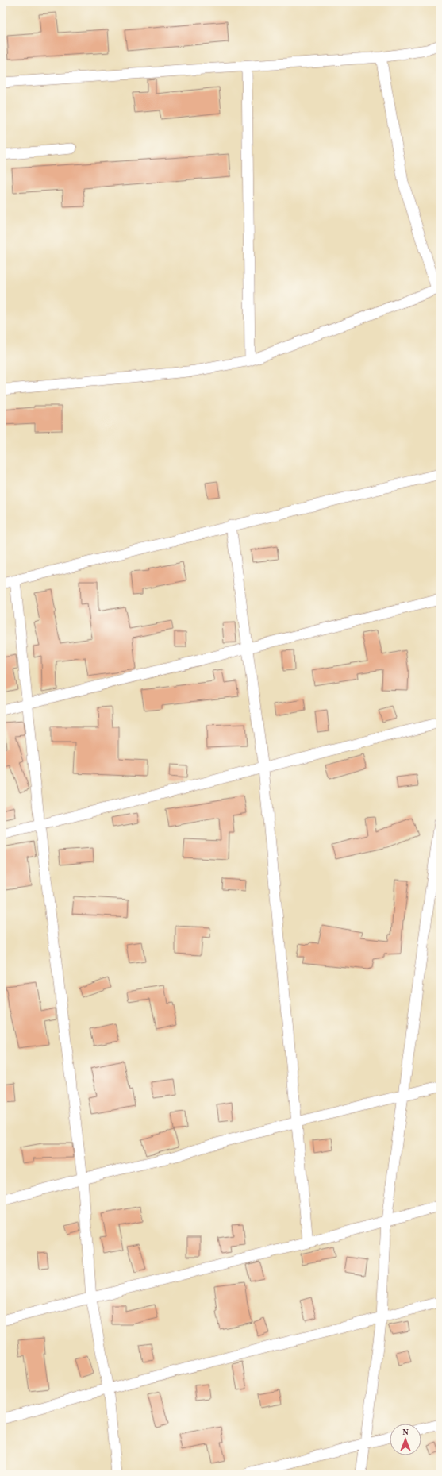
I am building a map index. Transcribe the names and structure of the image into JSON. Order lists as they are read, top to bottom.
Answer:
{
  "north": "top"
}
